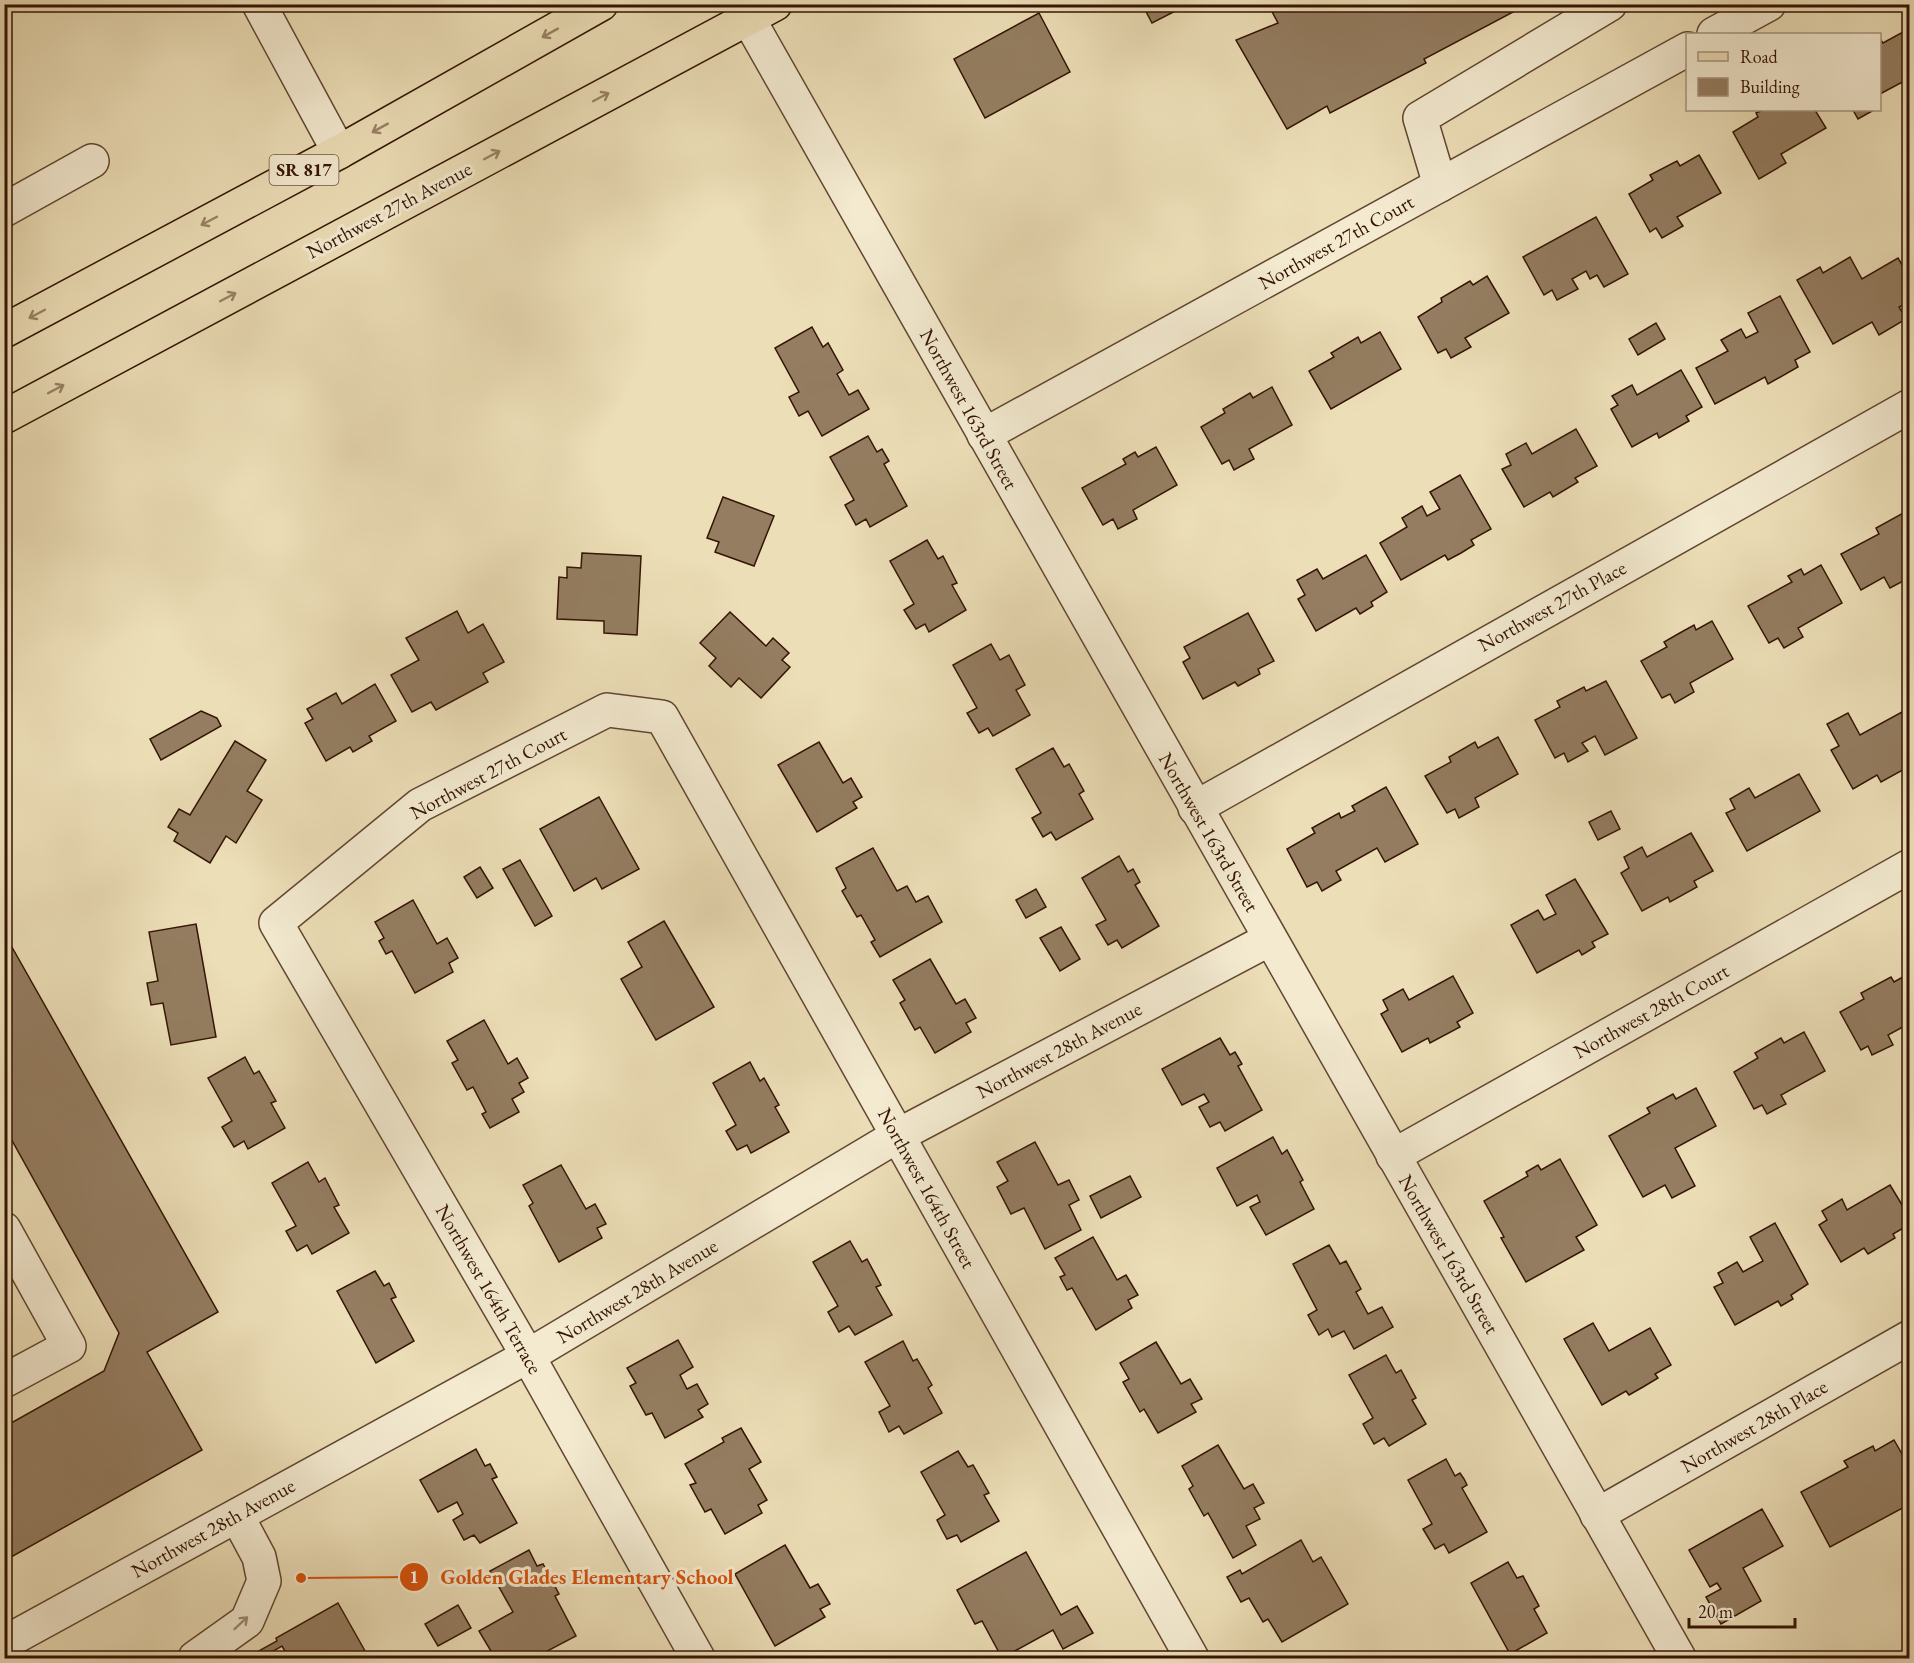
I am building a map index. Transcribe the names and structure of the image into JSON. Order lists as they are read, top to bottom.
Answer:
{
  "streets": {
    "main road": ["SR 817", "Northwest 27th Avenue"],
    "street": [
      "Northwest 27th Court",
      "Northwest 163rd Street",
      "Northwest 27th Place",
      "Northwest 28th Court",
      "Northwest 28th Avenue",
      "Northwest 164th Street",
      "Northwest 164th Terrace",
      "Northwest 28th Place"
    ]
  },
  "crossings": [
    ["Northwest 27th Avenue", "Northwest 163rd Street"],
    ["Northwest 27th Court", "Northwest 163rd Street"],
    ["Northwest 27th Court", "Northwest 164th Street"],
    ["Northwest 27th Court", "Northwest 164th Terrace"],
    ["Northwest 163rd Street", "Northwest 27th Place"],
    ["Northwest 163rd Street", "Northwest 28th Court"],
    ["Northwest 163rd Street", "Northwest 28th Avenue"],
    ["Northwest 163rd Street", "Northwest 28th Place"],
    ["Northwest 28th Avenue", "Northwest 164th Street"],
    ["Northwest 28th Avenue", "Northwest 164th Terrace"]
  ],
  "places": ["Golden Glades Elementary School"],
  "legend": ["Road", "Building"],
  "scale_bar": "20 m"
}
